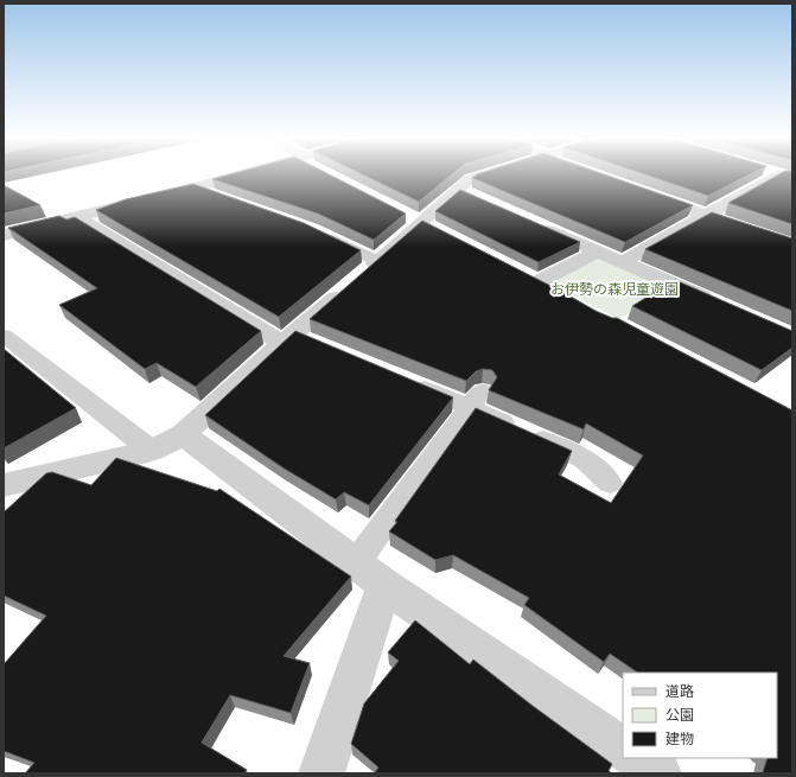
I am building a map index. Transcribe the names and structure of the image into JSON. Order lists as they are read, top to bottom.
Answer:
{
  "parks": ["お伊勢の森児童遊園"],
  "legend": ["道路", "公園", "建物"]
}
